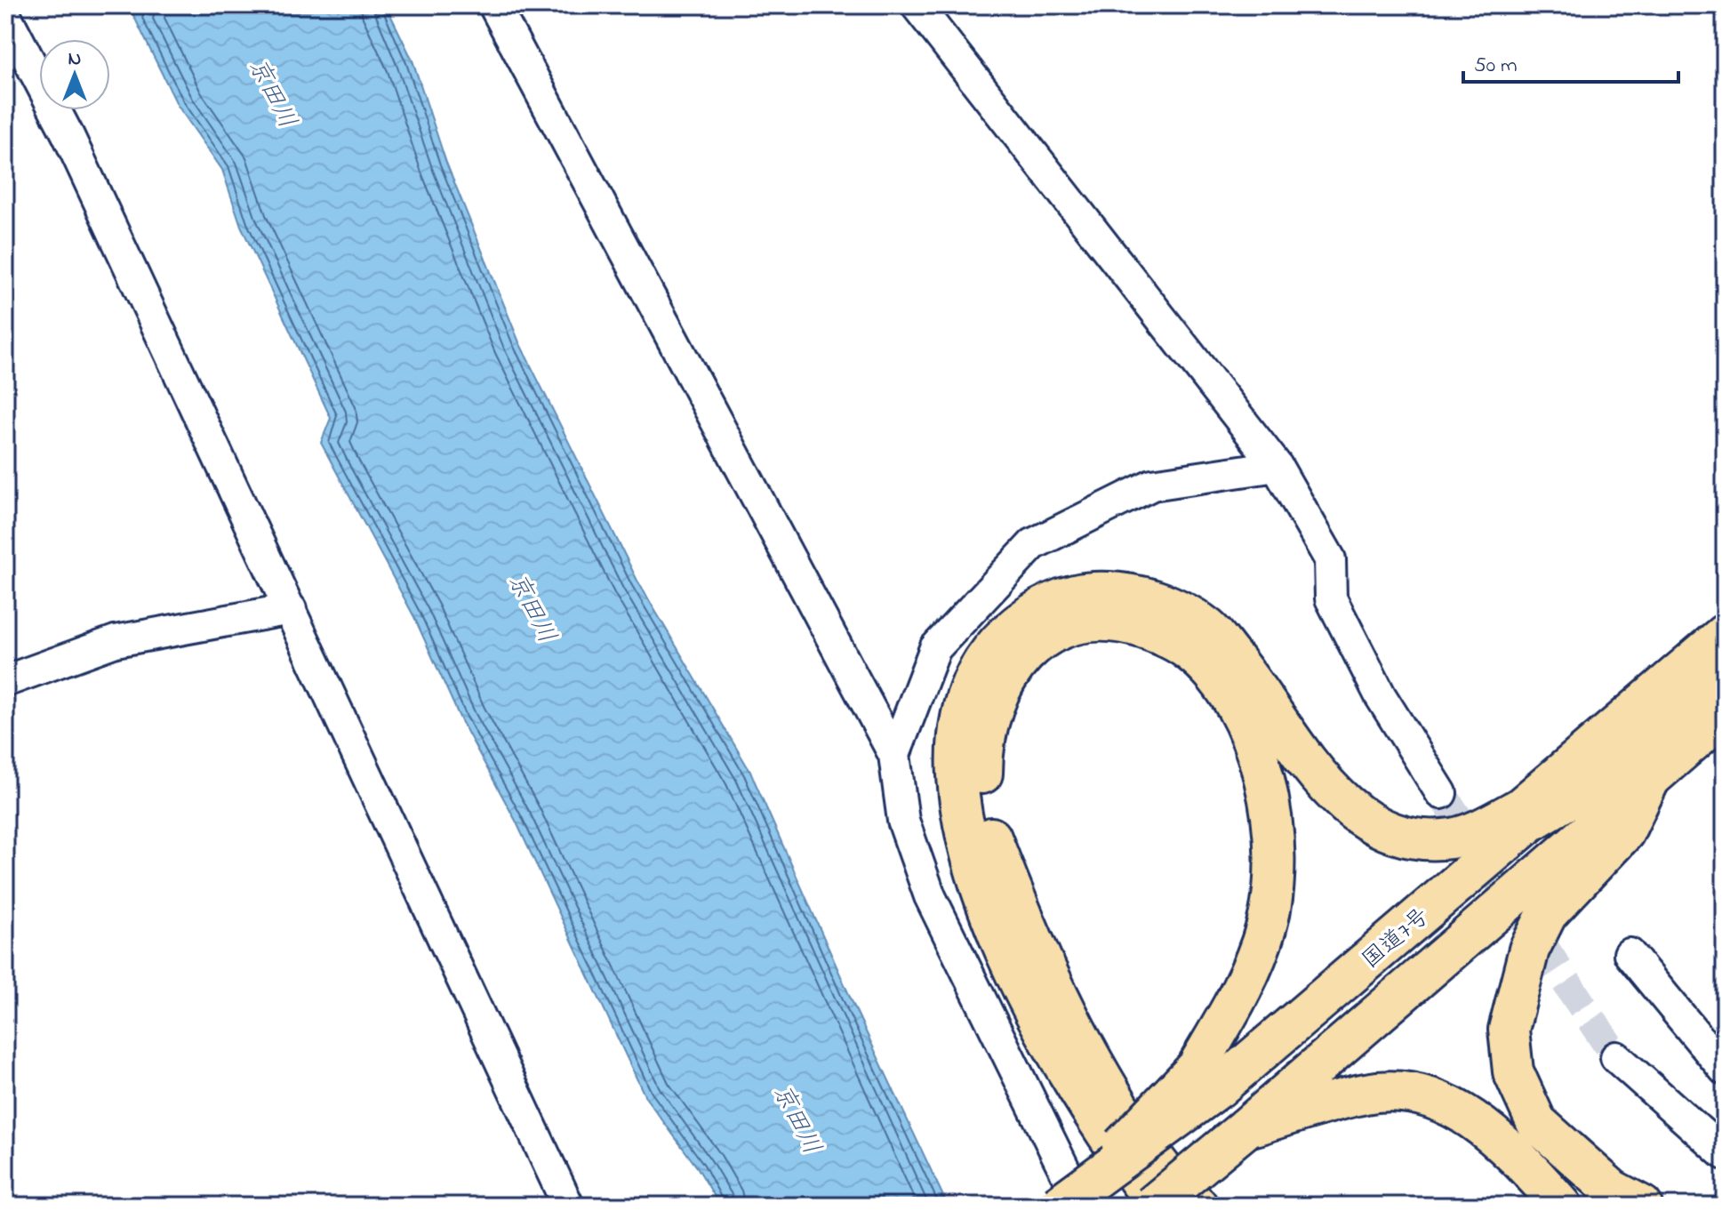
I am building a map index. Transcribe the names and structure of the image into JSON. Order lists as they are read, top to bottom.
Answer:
{
  "streets": {
    "main road": ["国道7号"]
  },
  "water": ["京田川"],
  "scale_bar": "50 m",
  "north": "top"
}
